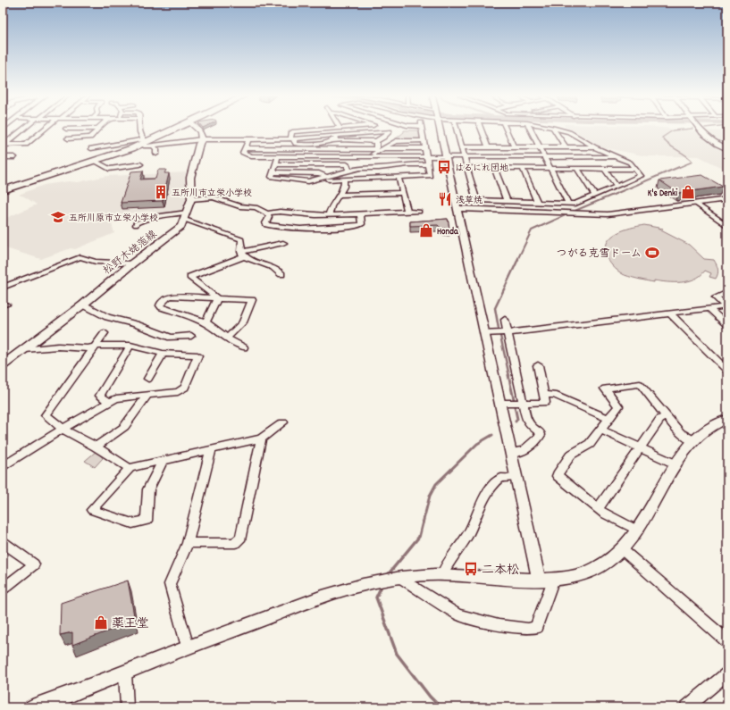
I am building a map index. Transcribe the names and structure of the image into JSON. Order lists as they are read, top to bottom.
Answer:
{
  "streets": {
    "main road": ["松野木姥萢線"]
  },
  "places": {
    "bus stop": ["はるにれ団地", "二本松"],
    "building": ["五所川市立栄小学校"],
    "shop": ["K's Denki", "Honda", "薬王堂"],
    "restaurant": ["浅草焼"],
    "school or university": ["五所川原市立栄小学校"],
    "sports": ["つがる克雪ドーム"]
  }
}
